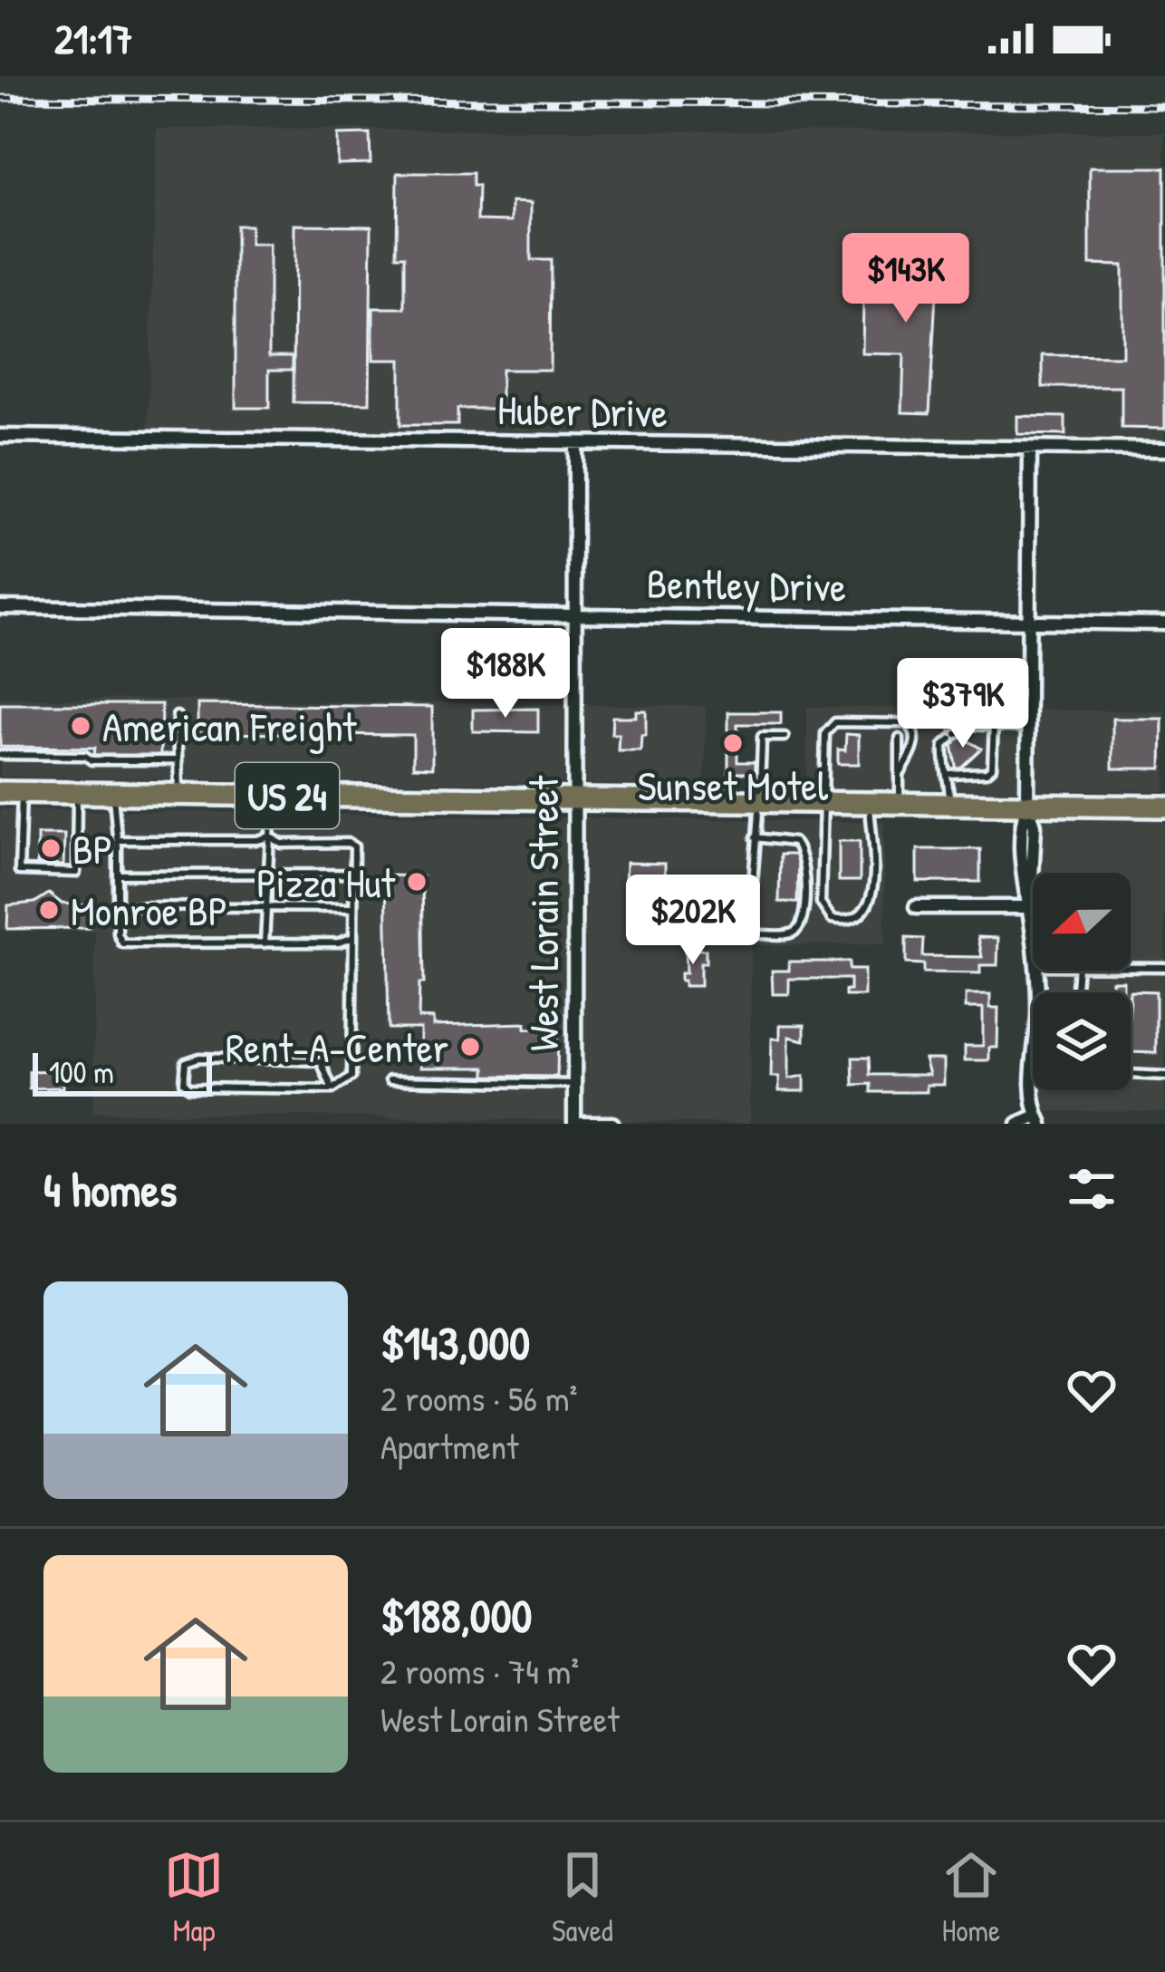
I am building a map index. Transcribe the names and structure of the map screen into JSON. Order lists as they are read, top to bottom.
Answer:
{
  "streets": {
    "main road": ["US 24"],
    "street": ["Huber Drive", "Bentley Drive", "West Lorain Street"]
  },
  "crossings": [
    ["Huber Drive", "West Lorain Street"],
    ["Bentley Drive", "West Lorain Street"],
    ["US 24", "West Lorain Street"]
  ],
  "places": [
    "American Freight",
    "Sunset Motel",
    "BP",
    "Pizza Hut",
    "Monroe BP",
    "Rent-A-Center"
  ],
  "scale_bar": "100 m",
  "north": "left",
  "page": {
    "status": "21:17",
    "price": [
      "$143K",
      "$188K",
      "$379K",
      "$202K"
    ],
    "scale": "100 m",
    "heading": "4 homes",
    "list": [
      {
        "name": "$143,000",
        "note": "2 rooms · 56 m² · Apartment"
      },
      {
        "name": "$188,000",
        "note": "2 rooms · 74 m² · West Lorain Street"
      }
    ],
    "tabs": ["Map", "Saved", "Home"]
  }
}
